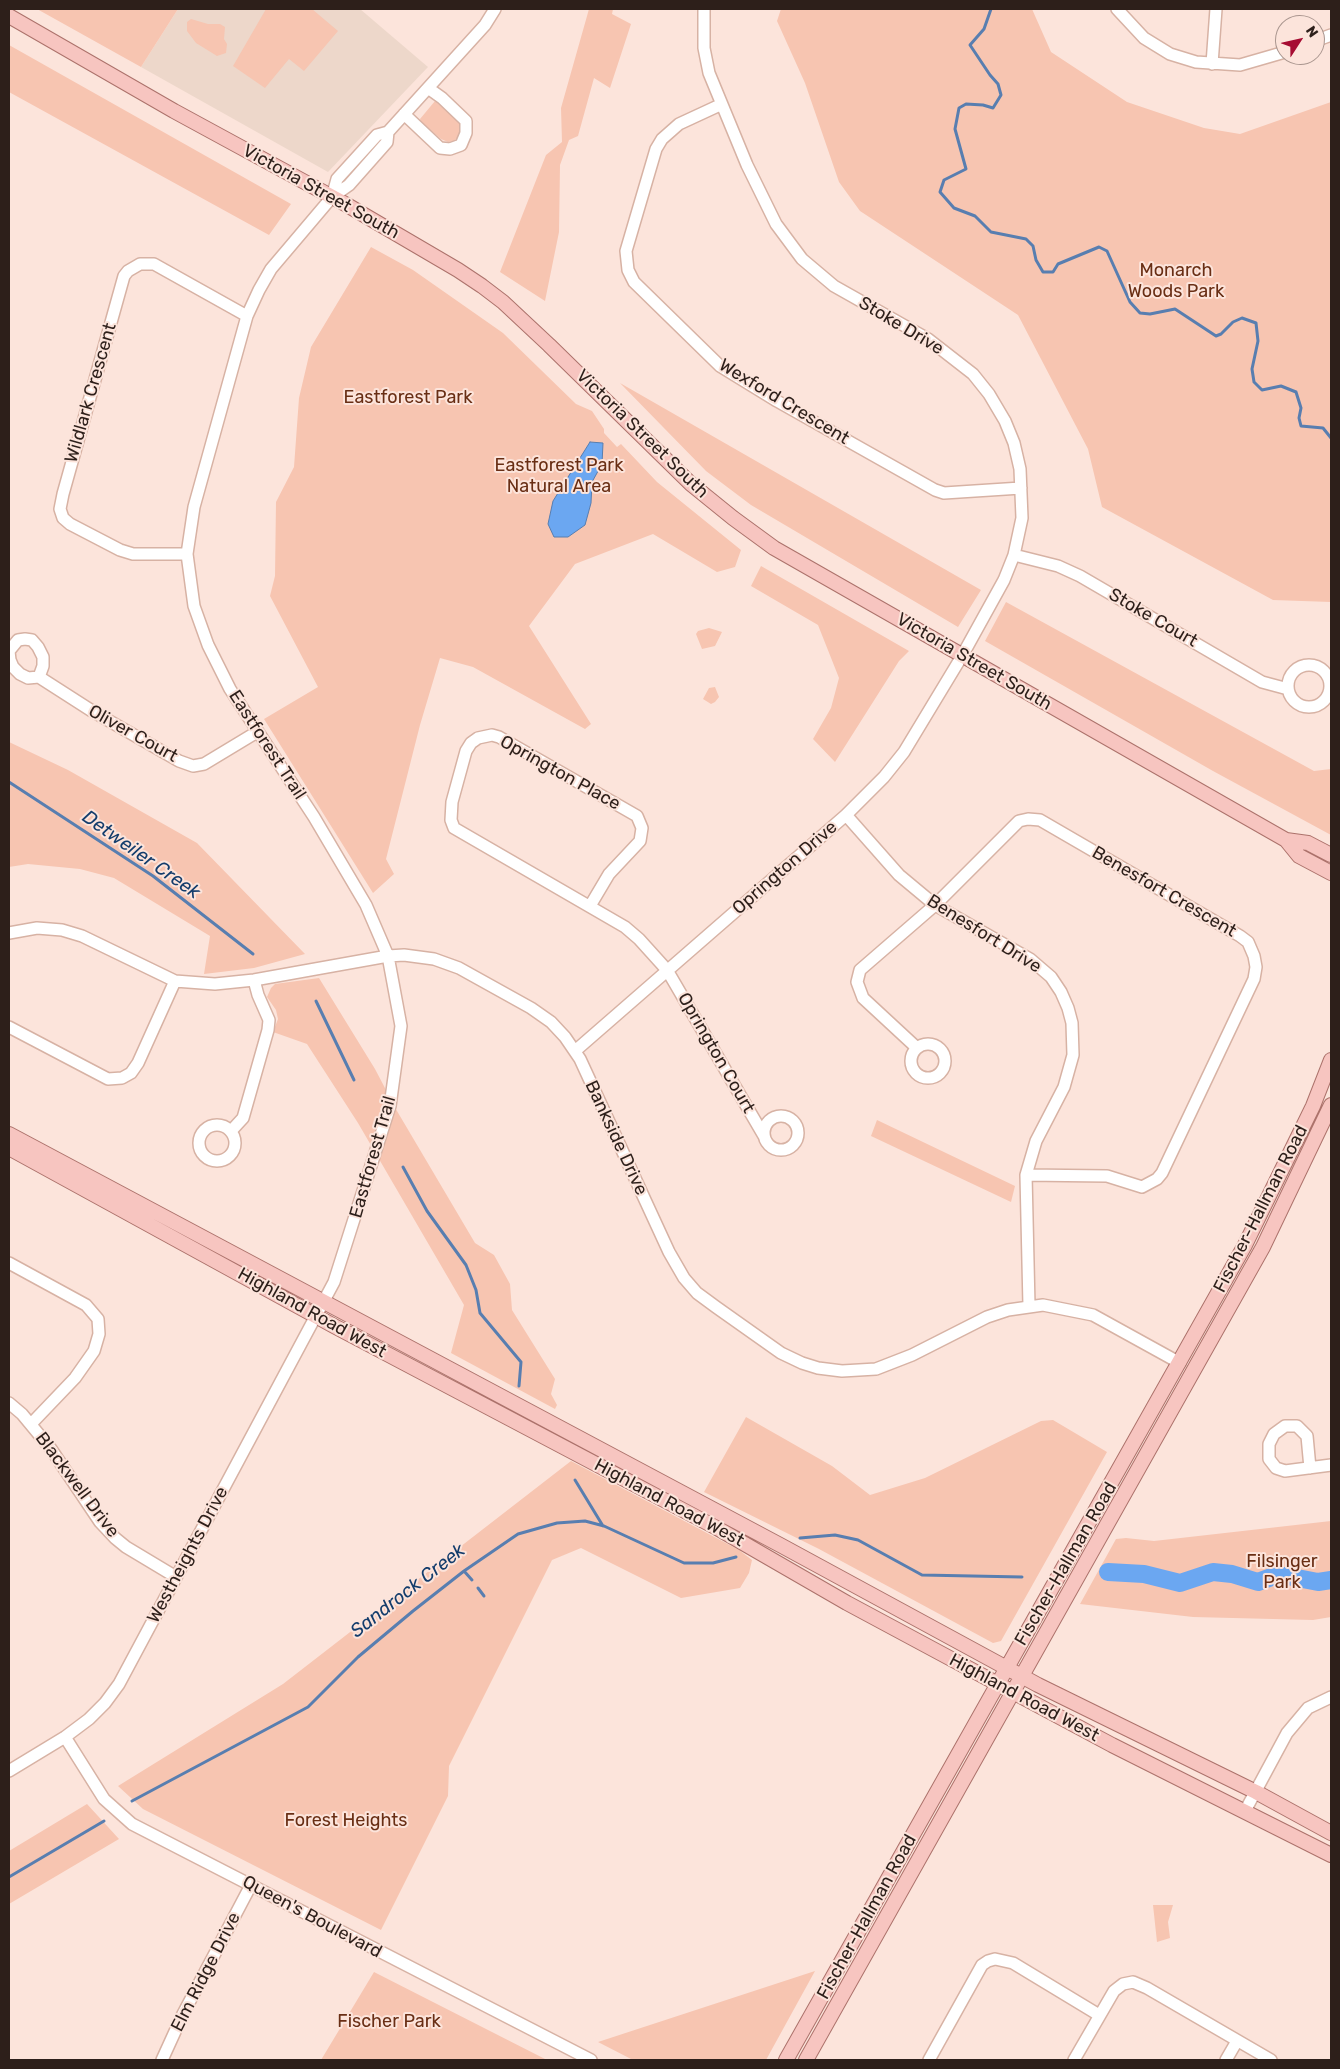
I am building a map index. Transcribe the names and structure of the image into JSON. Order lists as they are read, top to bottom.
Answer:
{
  "streets": {
    "main road": ["Victoria Street South", "Fischer-Hallman Road", "Highland Road West"],
    "street": [
      "Stoke Drive",
      "Wildlark Crescent",
      "Wexford Crescent",
      "Stoke Court",
      "Oliver Court",
      "Eastforest Trail",
      "Oprington Place",
      "Oprington Drive",
      "Benesfort Crescent",
      "Benesfort Drive",
      "Oprington Court",
      "Bankside Drive",
      "Blackwell Drive",
      "Westheights Drive",
      "Queen's Boulevard",
      "Elm Ridge Drive"
    ]
  },
  "crossings": [
    ["Victoria Street South", "Stoke Drive"],
    ["Victoria Street South", "Eastforest Trail"],
    ["Victoria Street South", "Oprington Drive"],
    ["Stoke Drive", "Wexford Crescent"],
    ["Stoke Drive", "Stoke Court"],
    ["Stoke Drive", "Oprington Drive"],
    ["Wildlark Crescent", "Eastforest Trail"],
    ["Oliver Court", "Eastforest Trail"],
    ["Eastforest Trail", "Bankside Drive"],
    ["Eastforest Trail", "Highland Road West"],
    ["Eastforest Trail", "Westheights Drive"],
    ["Oprington Place", "Oprington Drive"],
    ["Oprington Place", "Oprington Court"],
    ["Oprington Drive", "Benesfort Drive"],
    ["Oprington Drive", "Oprington Court"],
    ["Oprington Drive", "Bankside Drive"],
    ["Benesfort Crescent", "Benesfort Drive"],
    ["Benesfort Drive", "Bankside Drive"],
    ["Bankside Drive", "Fischer-Hallman Road"],
    ["Fischer-Hallman Road", "Highland Road West"],
    ["Highland Road West", "Westheights Drive"],
    ["Blackwell Drive", "Westheights Drive"],
    ["Westheights Drive", "Queen's Boulevard"],
    ["Queen's Boulevard", "Elm Ridge Drive"]
  ],
  "water": ["Detweiler Creek", "Sandrock Creek"],
  "parks": [
    "Monarch Woods Park",
    "Eastforest Park",
    "Eastforest Park Natural Area",
    "Filsinger Park",
    "Forest Heights",
    "Fischer Park"
  ],
  "north": "top right"
}
